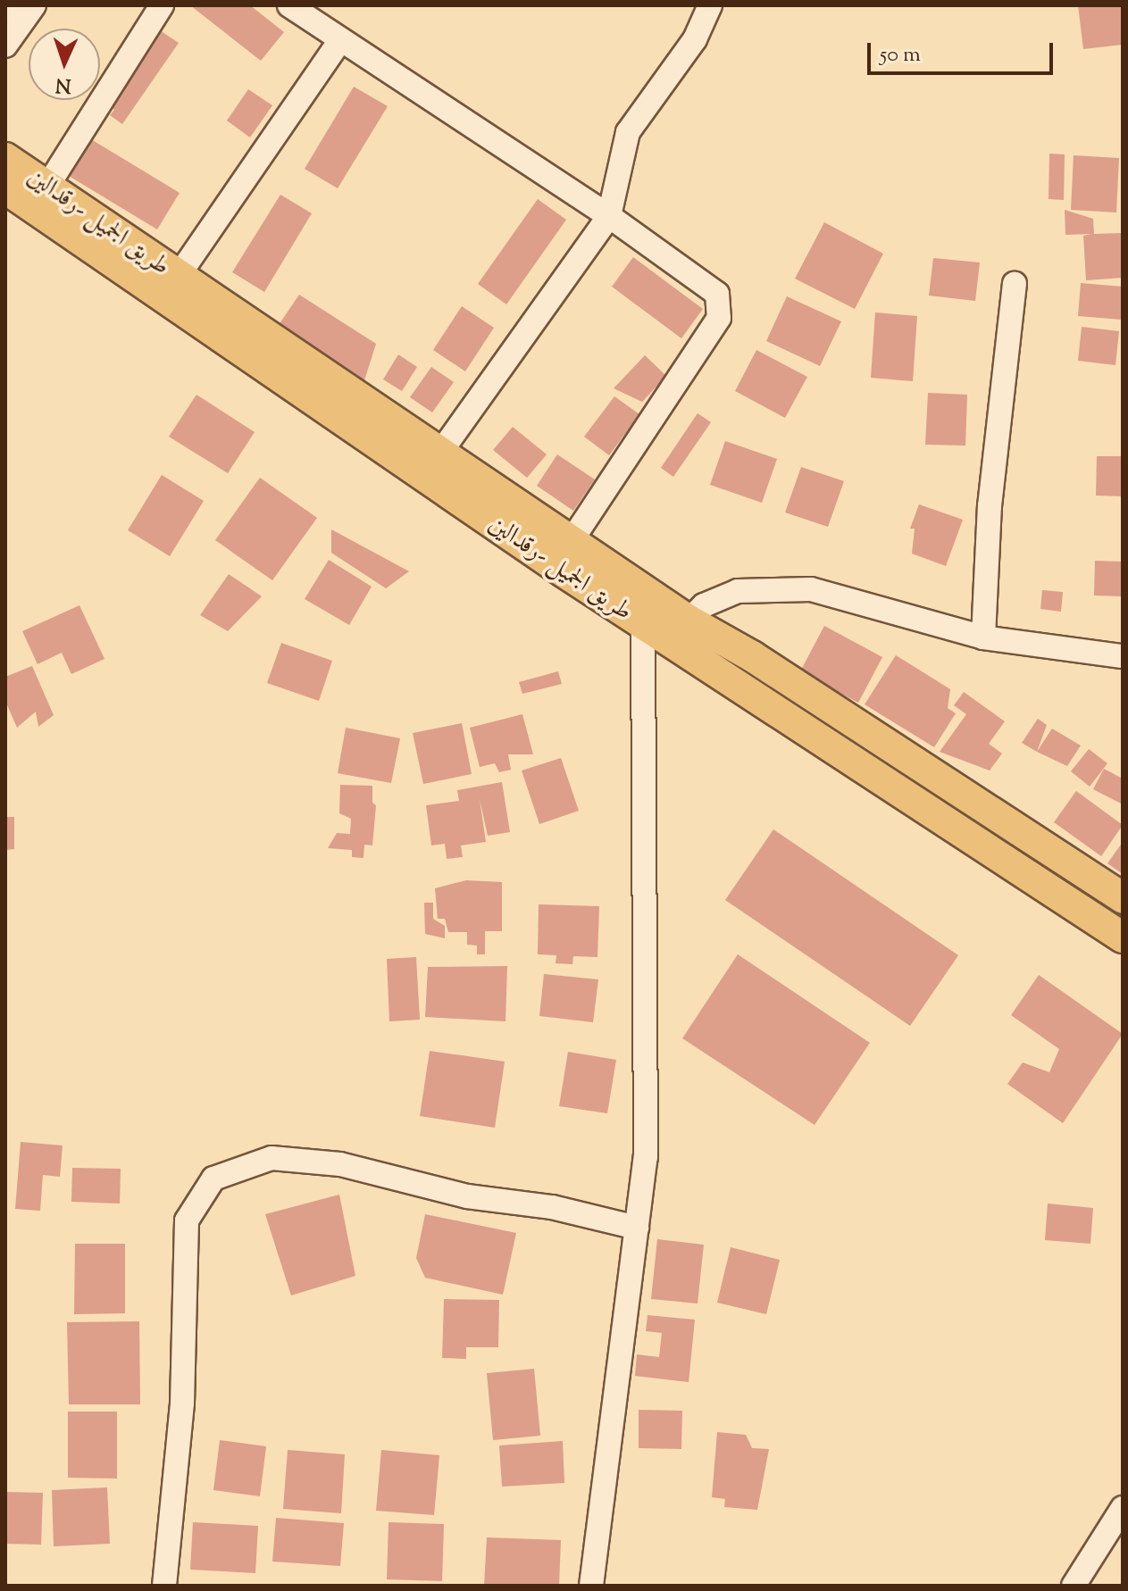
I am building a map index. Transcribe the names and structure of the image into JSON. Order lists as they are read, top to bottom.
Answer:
{
  "streets": {
    "main road": ["طريق الجميل -رقدالين"]
  },
  "scale_bar": "50 m",
  "north": "bottom"
}
